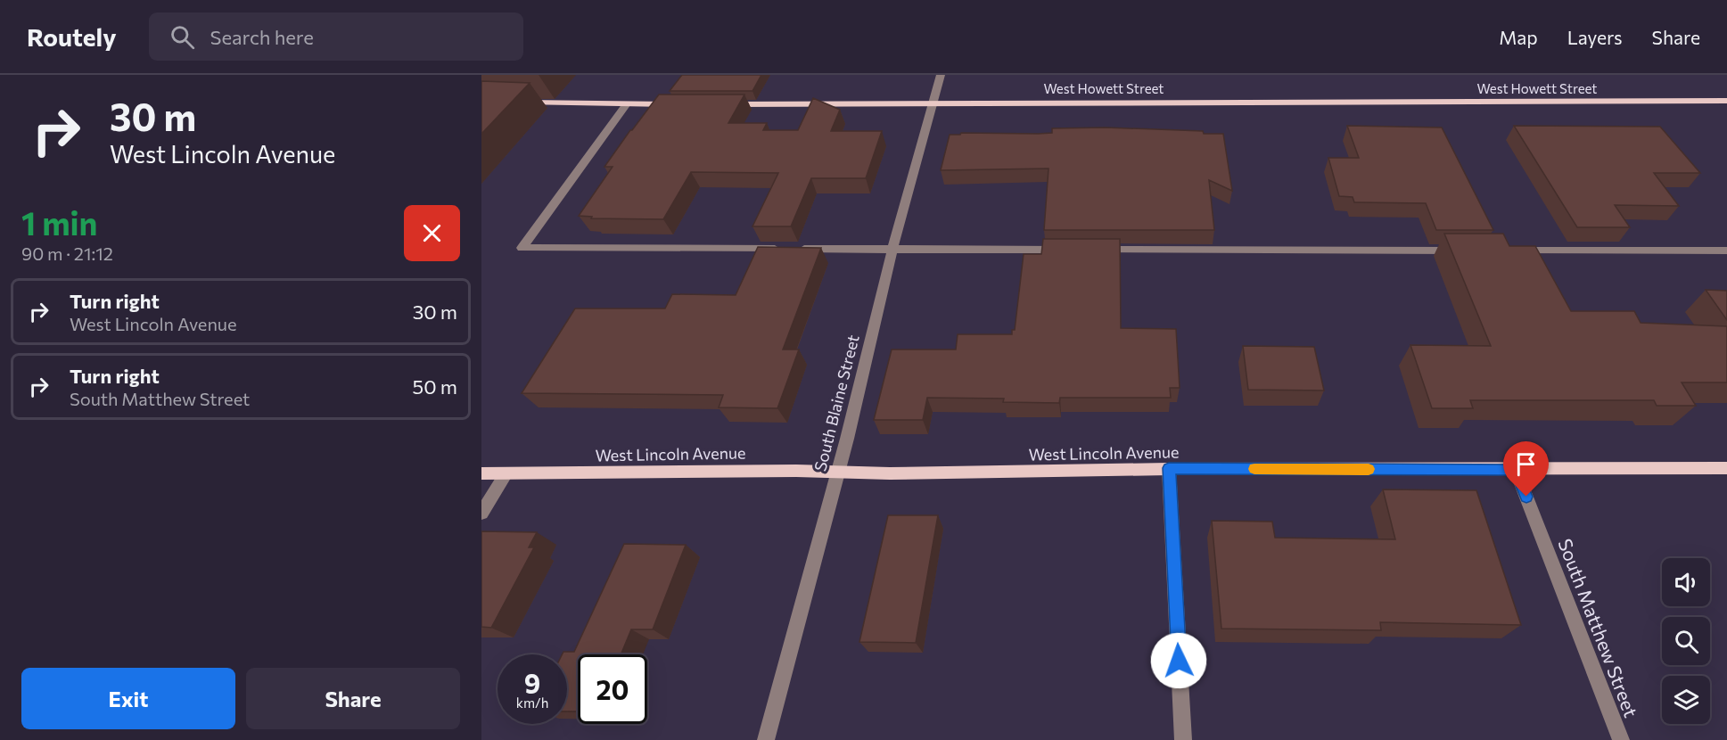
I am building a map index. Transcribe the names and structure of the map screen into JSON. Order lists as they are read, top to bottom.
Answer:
{
  "streets": {
    "main road": ["West Howett Street", "West Lincoln Avenue"],
    "street": ["South Blaine Street", "South Matthew Street"]
  },
  "crossings": [
    ["West Howett Street", "South Blaine Street"],
    ["South Blaine Street", "West Lincoln Avenue"],
    ["West Lincoln Avenue", "South Matthew Street"]
  ],
  "page": {
    "header": "Routely",
    "search": "Search here",
    "nav": ["Map", "Layers", "Share"],
    "turn": ["30 m", "West Lincoln Avenue"],
    "heading": ["1 min", "90 m · 21:12"],
    "list": [
      {
        "name": "Turn right",
        "note": "West Lincoln Avenue",
        "value": "30 m"
      },
      {
        "name": "Turn right",
        "note": "South Matthew Street",
        "value": "50 m"
      }
    ],
    "speed": "9 km/h",
    "limit": "20",
    "buttons": ["Exit", "Share"]
  }
}
